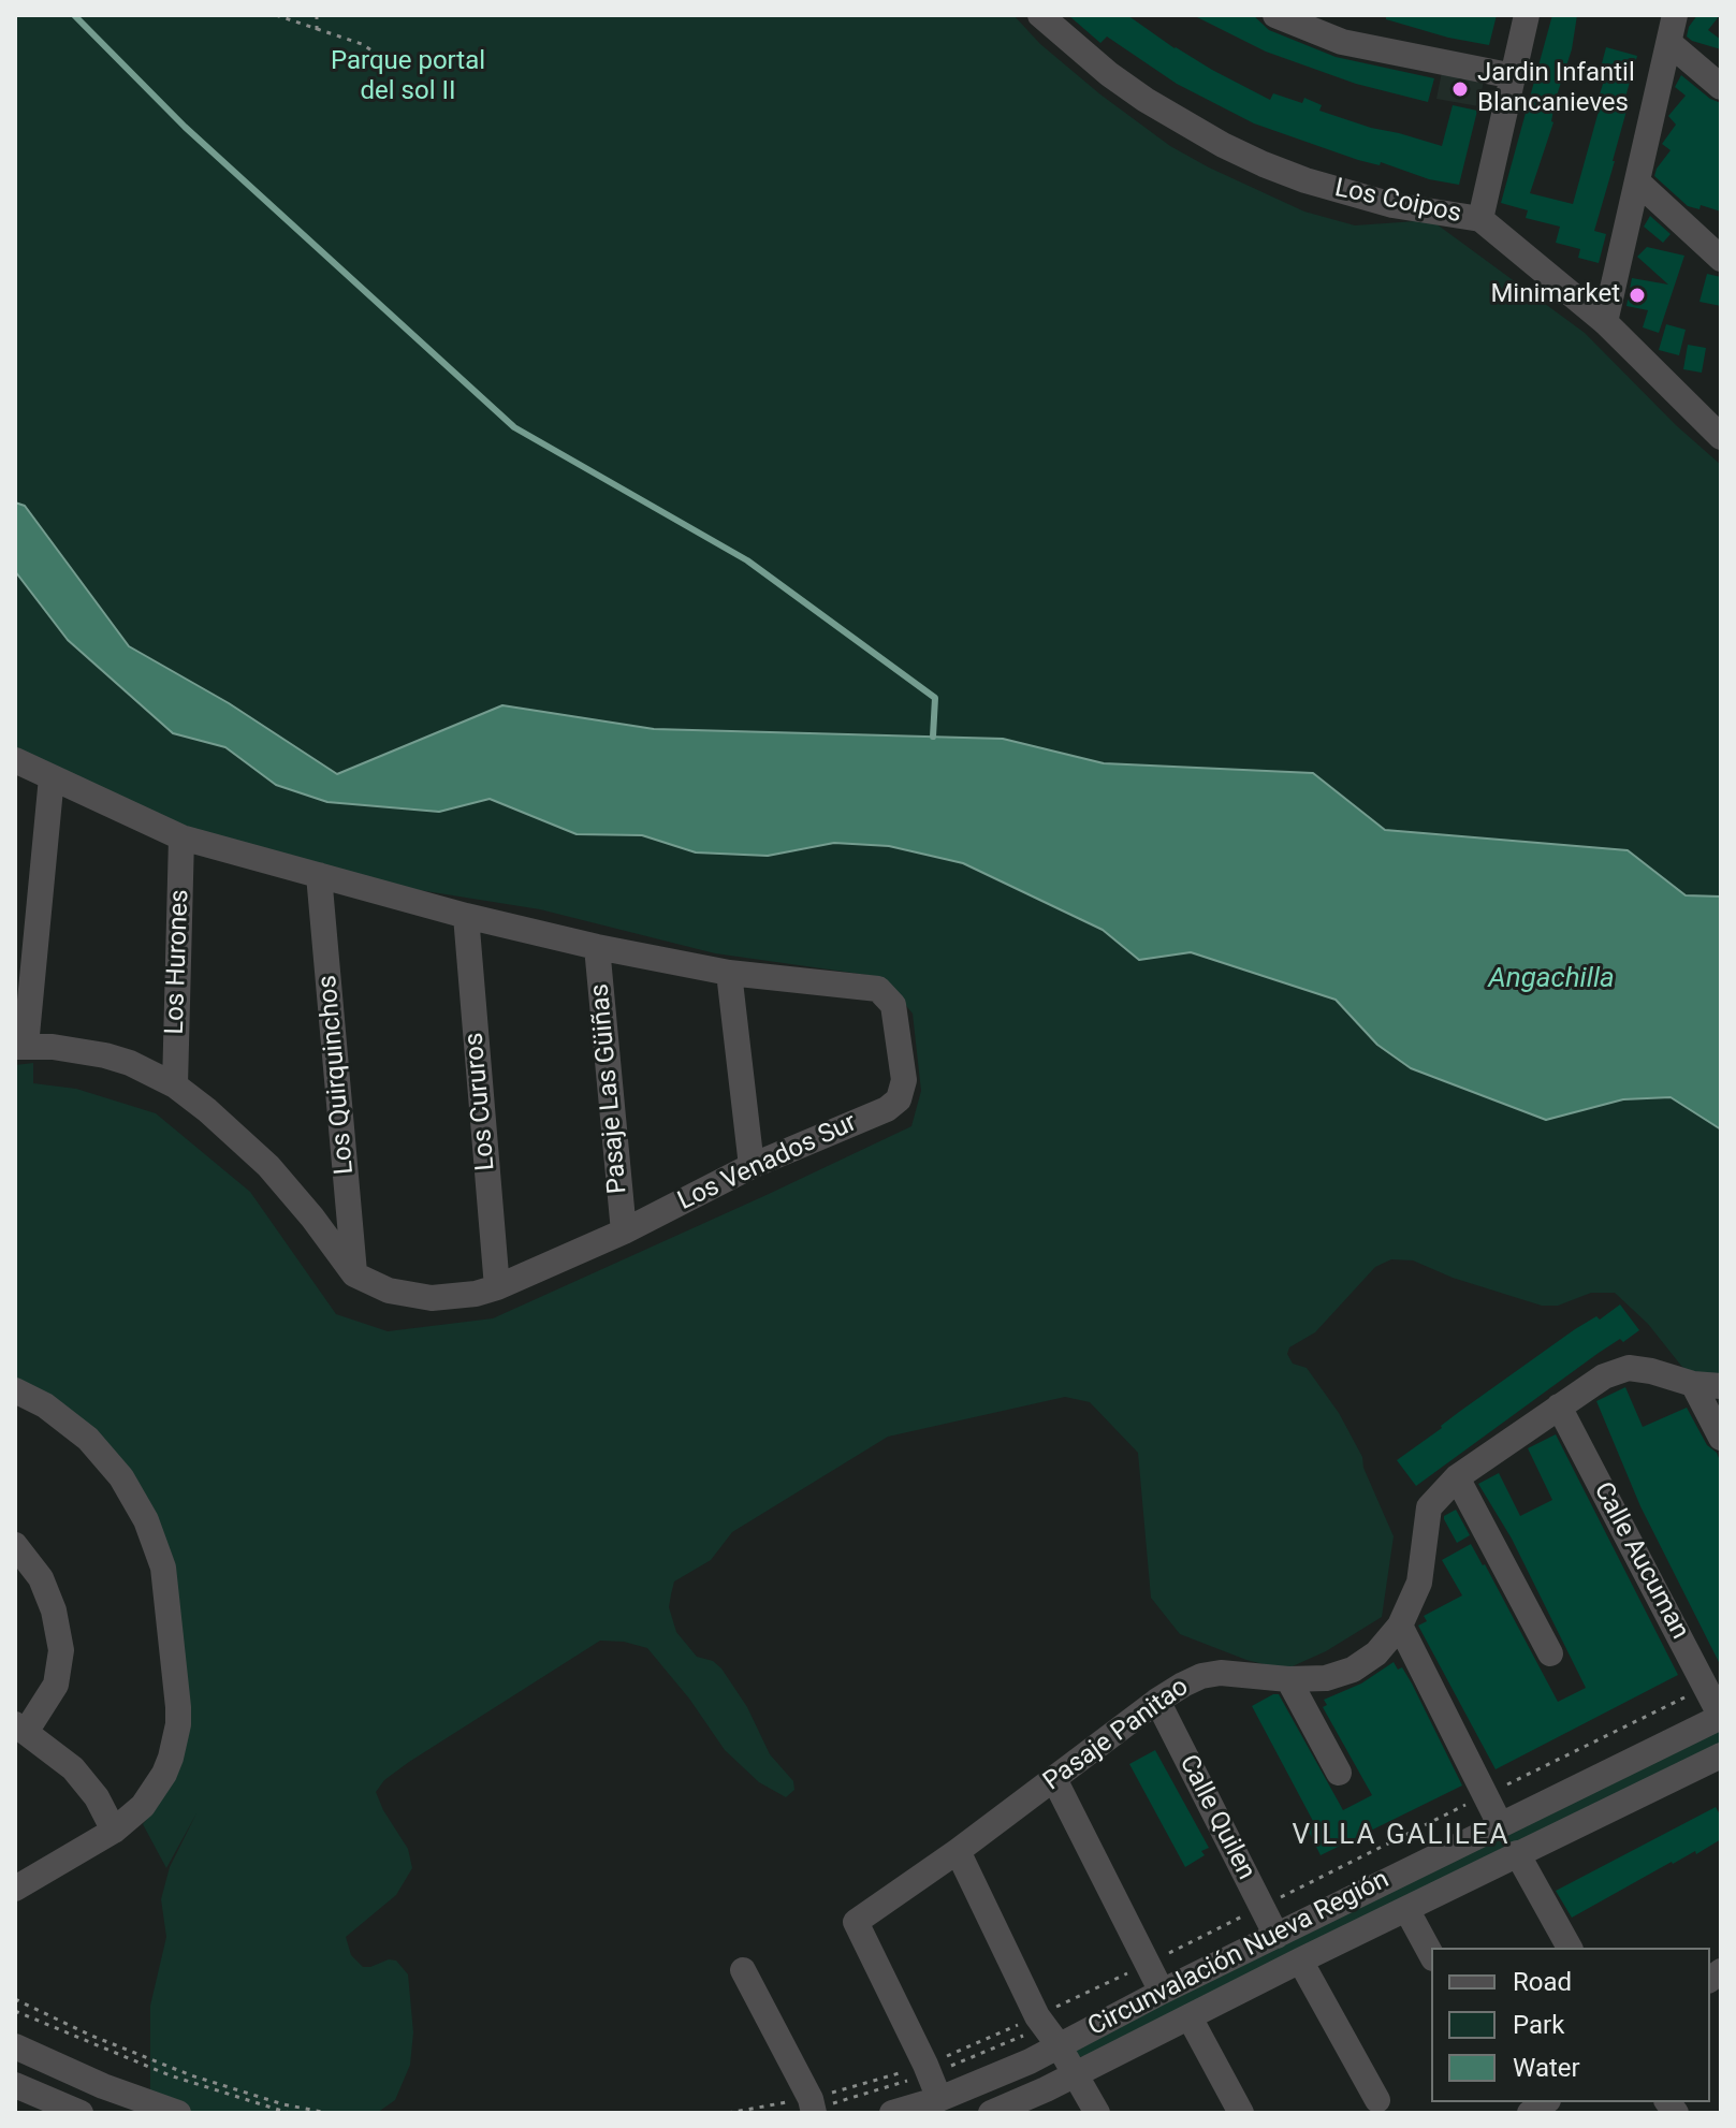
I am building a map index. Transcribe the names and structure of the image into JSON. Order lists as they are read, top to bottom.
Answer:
{
  "streets": {
    "street": [
      "Los Coipos",
      "Los Hurones",
      "Los Quirquinchos",
      "Pasaje Las Güiñas",
      "Los Cururos",
      "Los Venados Sur",
      "Calle Aucuman",
      "Pasaje Panitao",
      "Calle Quilen",
      "Circunvalación Nueva Región"
    ]
  },
  "crossings": [
    ["Los Hurones", "Los Venados Sur"],
    ["Los Quirquinchos", "Los Venados Sur"],
    ["Pasaje Las Güiñas", "Los Venados Sur"],
    ["Los Cururos", "Los Venados Sur"],
    ["Calle Aucuman", "Pasaje Panitao"],
    ["Calle Aucuman", "Circunvalación Nueva Región"],
    ["Pasaje Panitao", "Calle Quilen"],
    ["Calle Quilen", "Circunvalación Nueva Región"]
  ],
  "districts": ["VILLA GALILEA"],
  "water": ["Angachilla"],
  "parks": ["Parque portal del sol II"],
  "places": ["Jardin Infantil Blancanieves", "Minimarket"],
  "legend": ["Road", "Park", "Water"]
}
